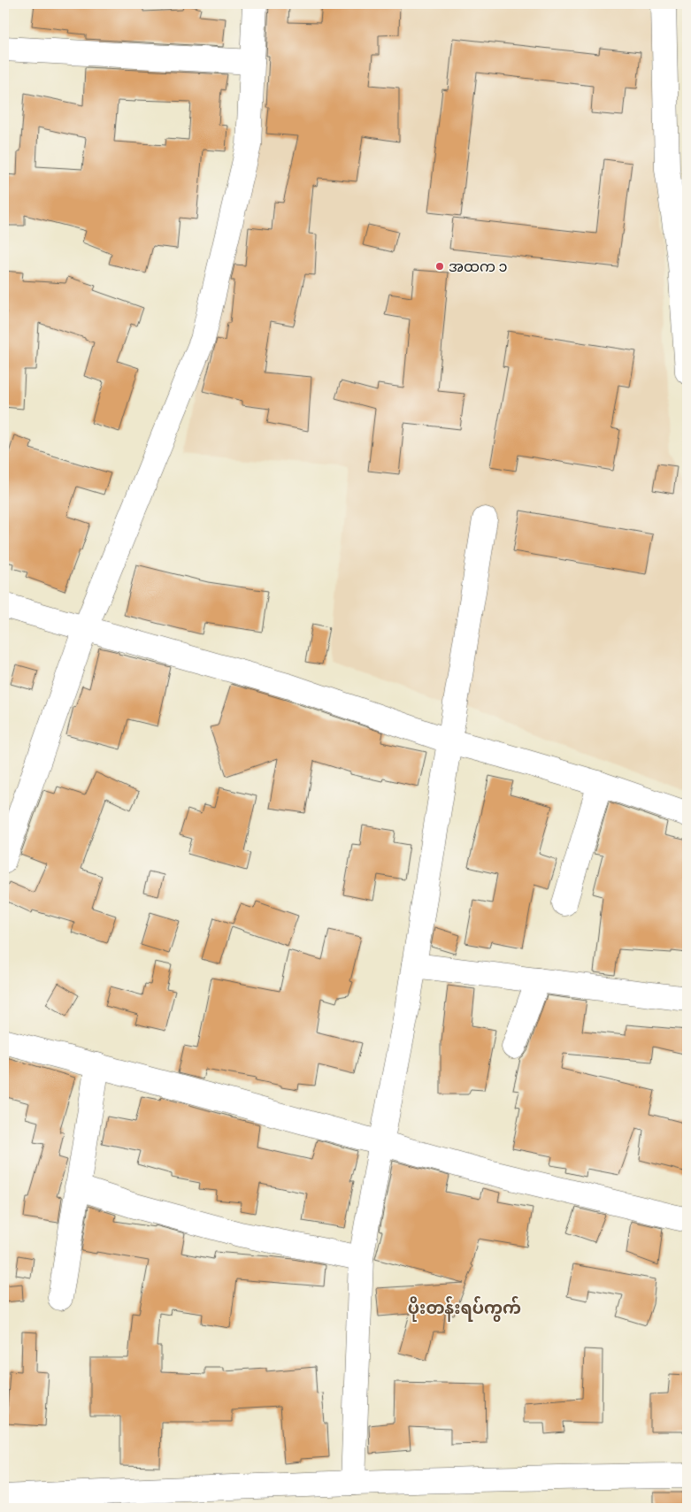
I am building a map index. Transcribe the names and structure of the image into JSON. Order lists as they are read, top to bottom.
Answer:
{
  "districts": ["ပိုးတန်းရပ်ကွက်"],
  "places": ["အထက ၁"]
}
